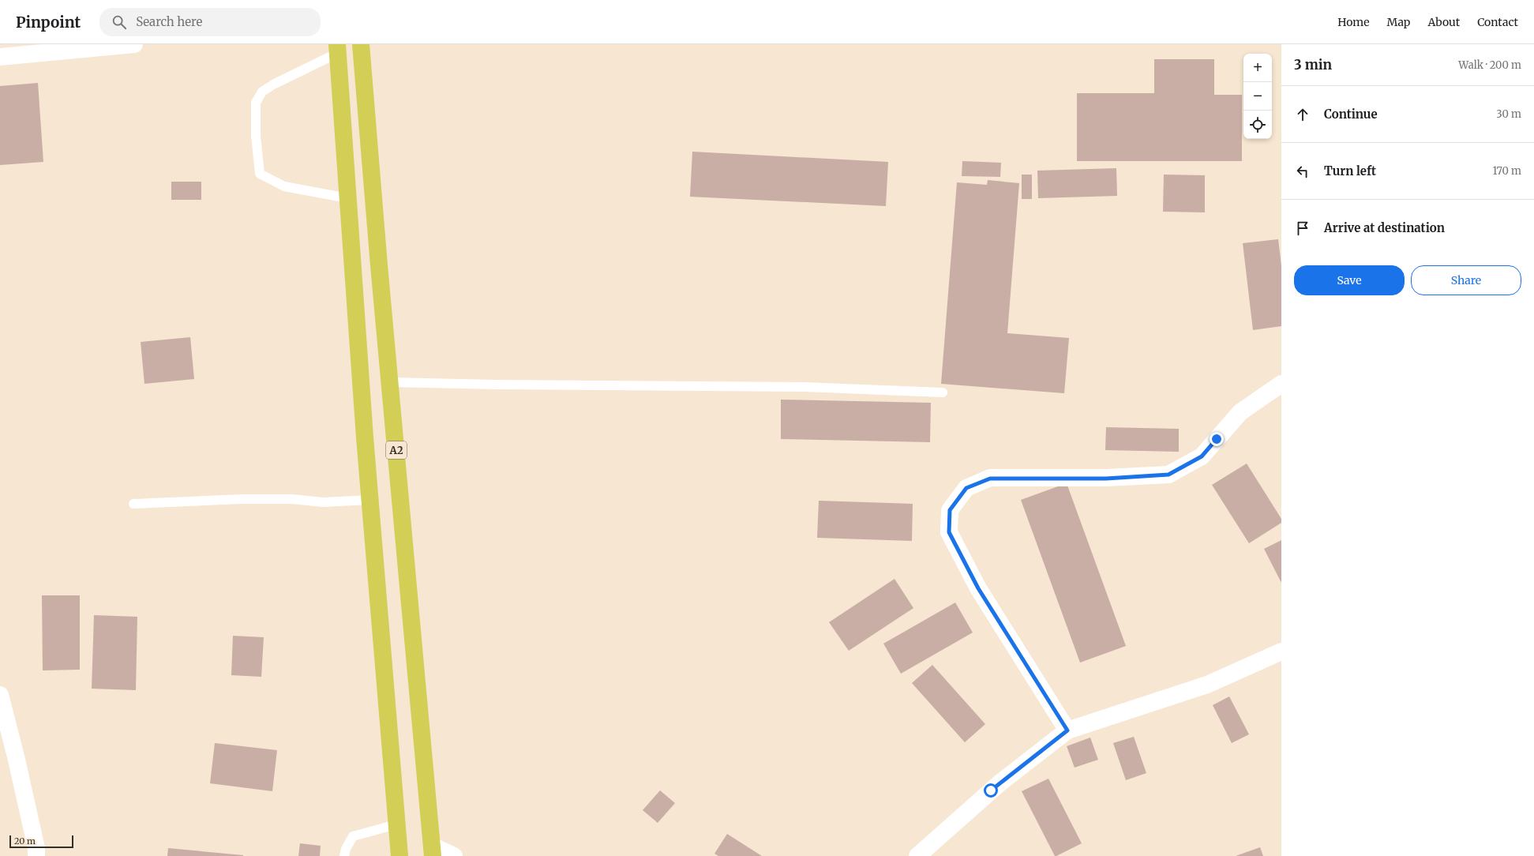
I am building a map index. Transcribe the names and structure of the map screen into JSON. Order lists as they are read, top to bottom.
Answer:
{
  "streets": {
    "highway": ["A2"]
  },
  "scale_bar": "20 m",
  "page": {
    "header": "Pinpoint",
    "search": "Search here",
    "nav": [
      "Home",
      "Map",
      "About",
      "Contact"
    ],
    "heading": ["3 min", "Walk · 200 m"],
    "map_buttons": ["+", "−"],
    "list": [
      ["Continue", "30 m"],
      ["Turn left", "170 m"],
      "Arrive at destination"
    ],
    "buttons": ["Save", "Share"],
    "scale": "20 m"
  }
}
